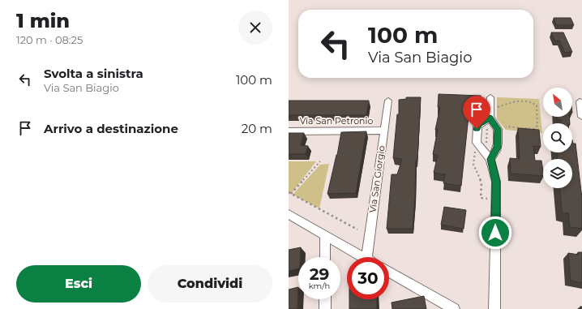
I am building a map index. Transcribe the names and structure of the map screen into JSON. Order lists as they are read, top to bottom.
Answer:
{
  "streets": {
    "street": ["Via San Petronio", "Via San Giorgio"]
  },
  "crossings": [
    ["Via San Petronio", "Via San Giorgio"]
  ],
  "north": "top left",
  "page": {
    "heading": ["1 min", "120 m · 08:25"],
    "turn": ["100 m", "Via San Biagio"],
    "list": [
      {
        "name": "Svolta a sinistra",
        "note": "Via San Biagio",
        "value": "100 m"
      },
      {
        "name": "Arrivo a destinazione",
        "value": "20 m"
      }
    ],
    "speed": "29 km/h",
    "limit": "30",
    "buttons": ["Esci", "Condividi"]
  }
}
